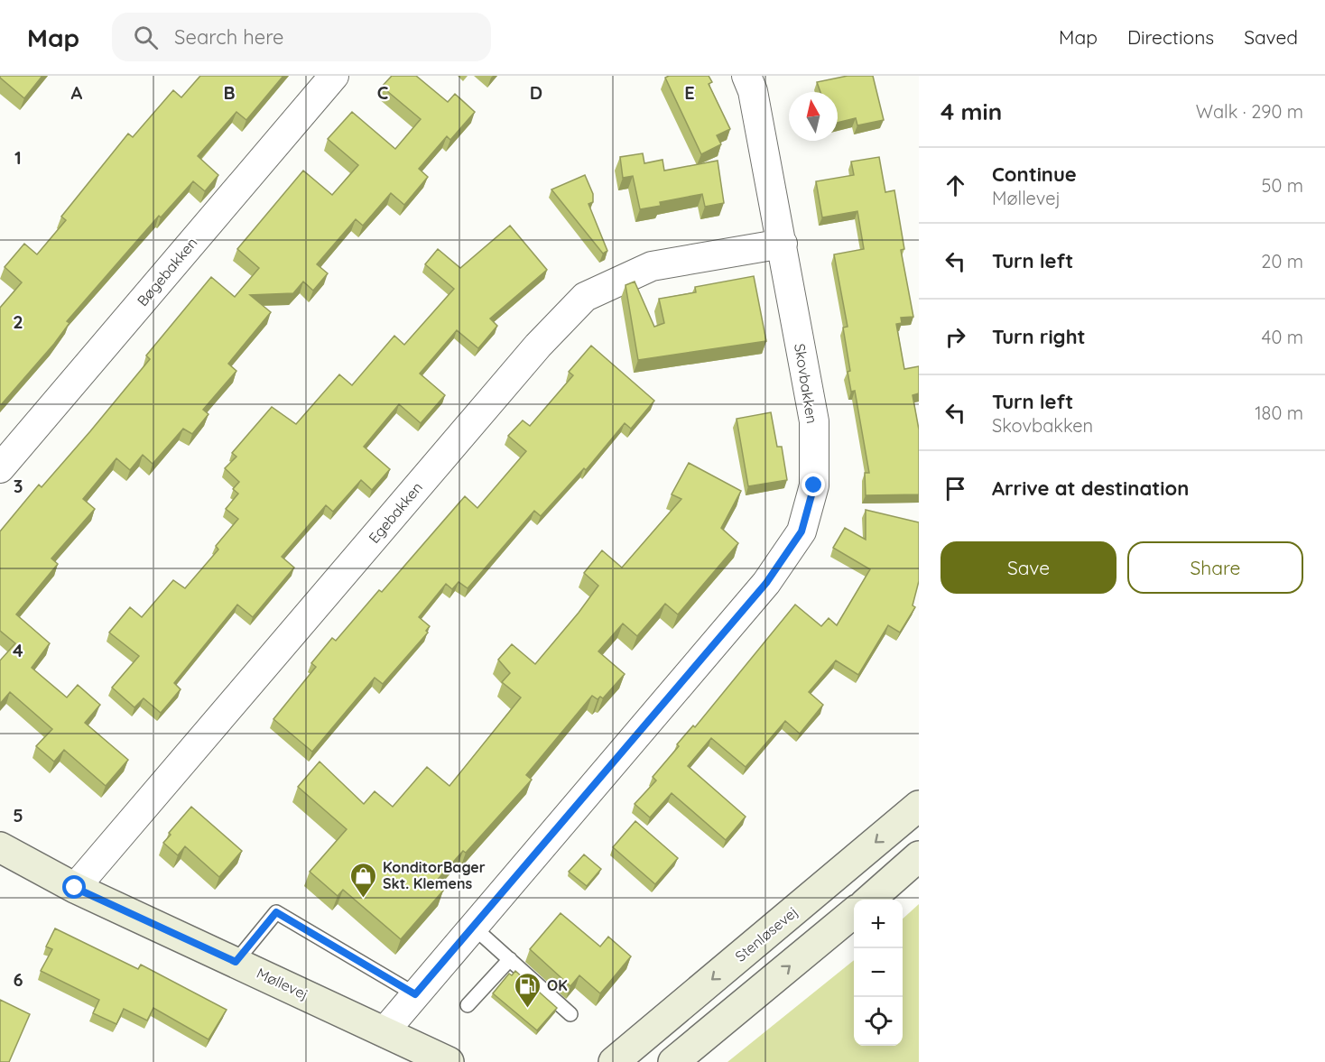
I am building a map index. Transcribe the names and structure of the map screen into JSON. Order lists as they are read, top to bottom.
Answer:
{
  "streets": {
    "street": [
      "Bøgebakken",
      "Skovbakken",
      "Egebakken",
      "Stenløsevej",
      "Møllevej"
    ]
  },
  "crossings": [
    ["Skovbakken", "Egebakken"],
    ["Skovbakken", "Møllevej"],
    ["Egebakken", "Møllevej"]
  ],
  "places": {
    "shop": ["KonditorBager Skt. Klemens"],
    "fuel station": ["OK"]
  },
  "north": "top",
  "page": {
    "header": "Map",
    "search": "Search here",
    "nav": ["Map", "Directions", "Saved"],
    "heading": ["4 min", "Walk · 290 m"],
    "list": [
      ["Continue", "Møllevej", "50 m"],
      ["Turn left", "20 m"],
      ["Turn right", "40 m"],
      ["Turn left", "Skovbakken", "180 m"],
      "Arrive at destination"
    ],
    "buttons": ["Save", "Share"],
    "map_buttons": ["+", "−"]
  },
  "grid": {
    "columns": [
      "A",
      "B",
      "C",
      "D",
      "E"
    ],
    "rows": [
      "1",
      "2",
      "3",
      "4",
      "5",
      "6"
    ]
  }
}
